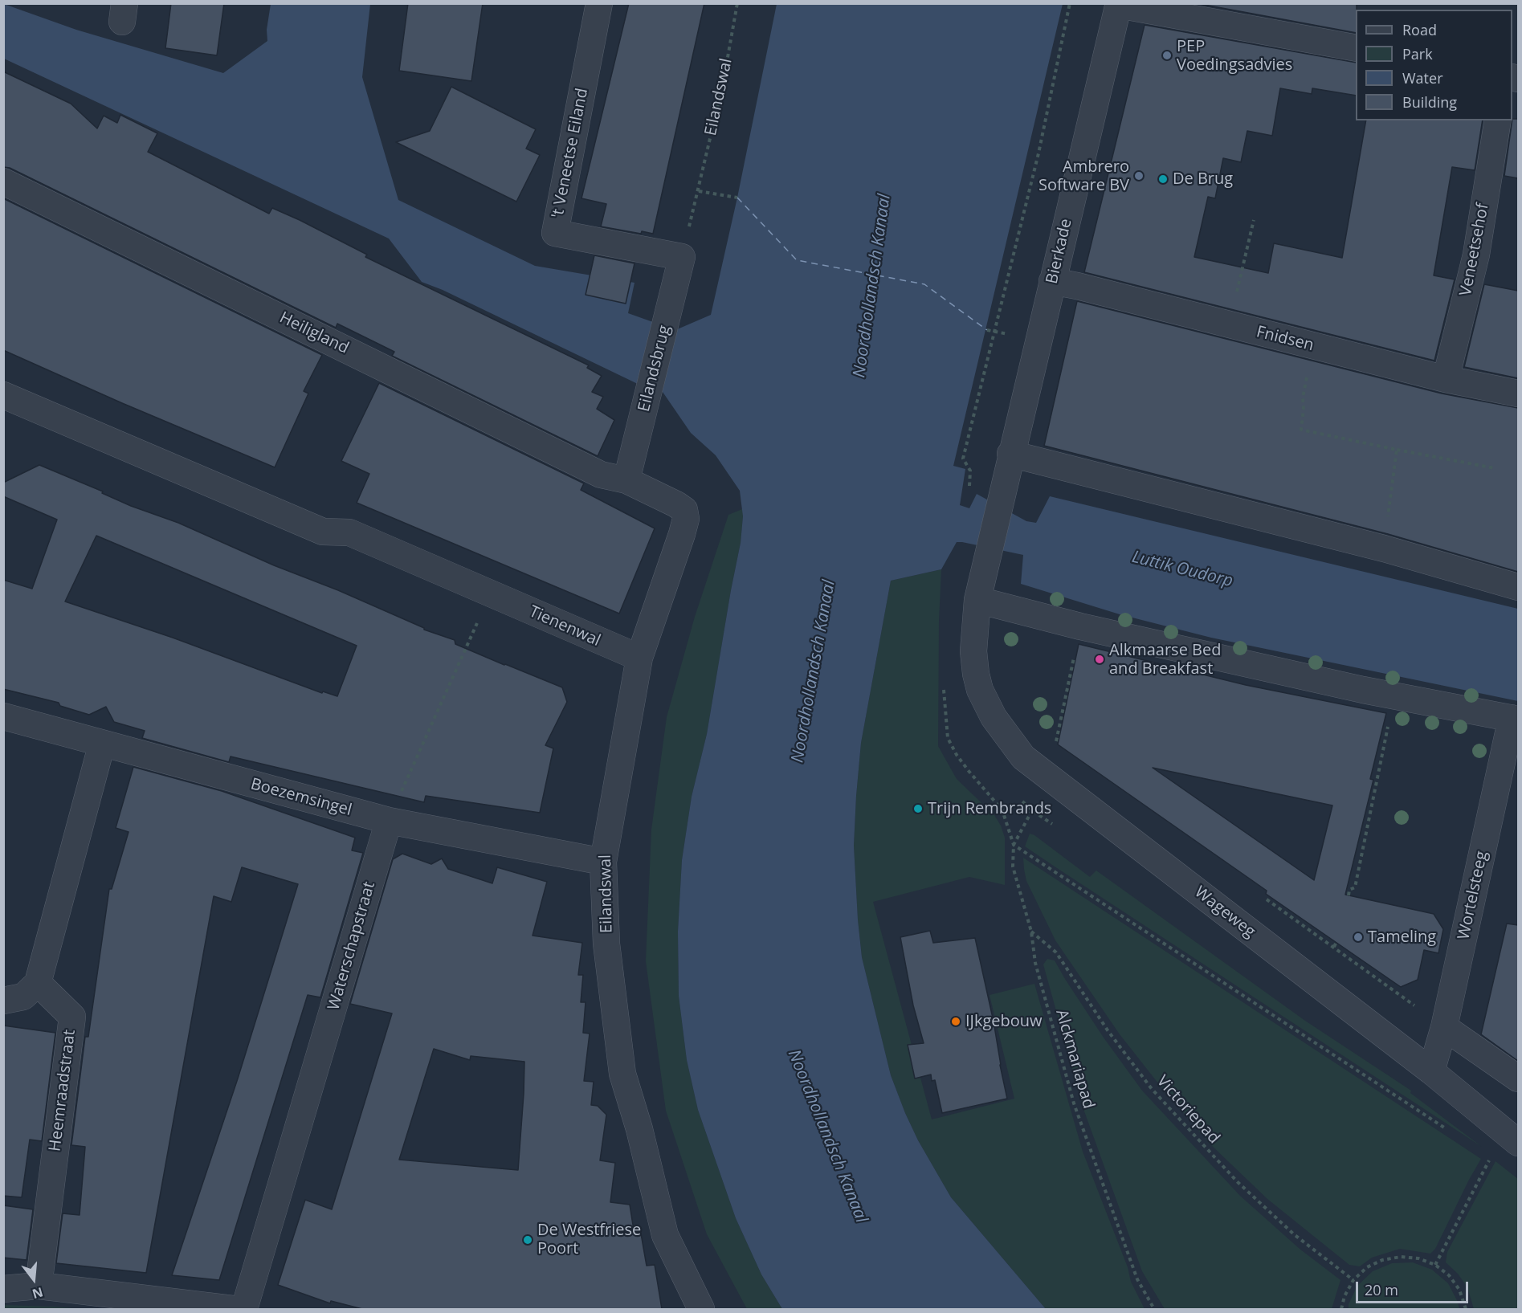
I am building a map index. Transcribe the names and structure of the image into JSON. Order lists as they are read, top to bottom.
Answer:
{
  "streets": {
    "street": [
      "Eilandswal",
      "'t Veneetse Eiland",
      "Veneetsehof",
      "Bierkade",
      "Heiligland",
      "Fnidsen",
      "Eilandsbrug",
      "Tienenwal",
      "Boezemsingel",
      "Wortelsteeg",
      "Wageweg",
      "Waterschapstraat",
      "Heemraadstraat"
    ],
    "path": ["Alckmariapad", "Victoriepad"]
  },
  "crossings": [
    ["Eilandswal", "Heiligland"],
    ["Eilandswal", "Eilandsbrug"],
    ["Eilandswal", "Tienenwal"],
    ["Eilandswal", "Boezemsingel"],
    ["'t Veneetse Eiland", "Eilandsbrug"],
    ["Veneetsehof", "Fnidsen"],
    ["Bierkade", "Fnidsen"],
    ["Bierkade", "Wageweg"],
    ["Heiligland", "Eilandsbrug"],
    ["Boezemsingel", "Waterschapstraat"],
    ["Wortelsteeg", "Wageweg"],
    ["Alckmariapad", "Victoriepad"]
  ],
  "water": ["Noordhollandsch Kanaal", "Luttik Oudorp"],
  "places": [
    "PEP Voedingsadvies",
    "Ambrero Software BV",
    "De Brug",
    "Alkmaarse Bed and Breakfast",
    "Trijn Rembrands",
    "Tameling",
    "IJkgebouw",
    "De Westfriese Poort"
  ],
  "legend": [
    "Road",
    "Park",
    "Water",
    "Building"
  ],
  "scale_bar": "20 m",
  "north": "bottom"
}
